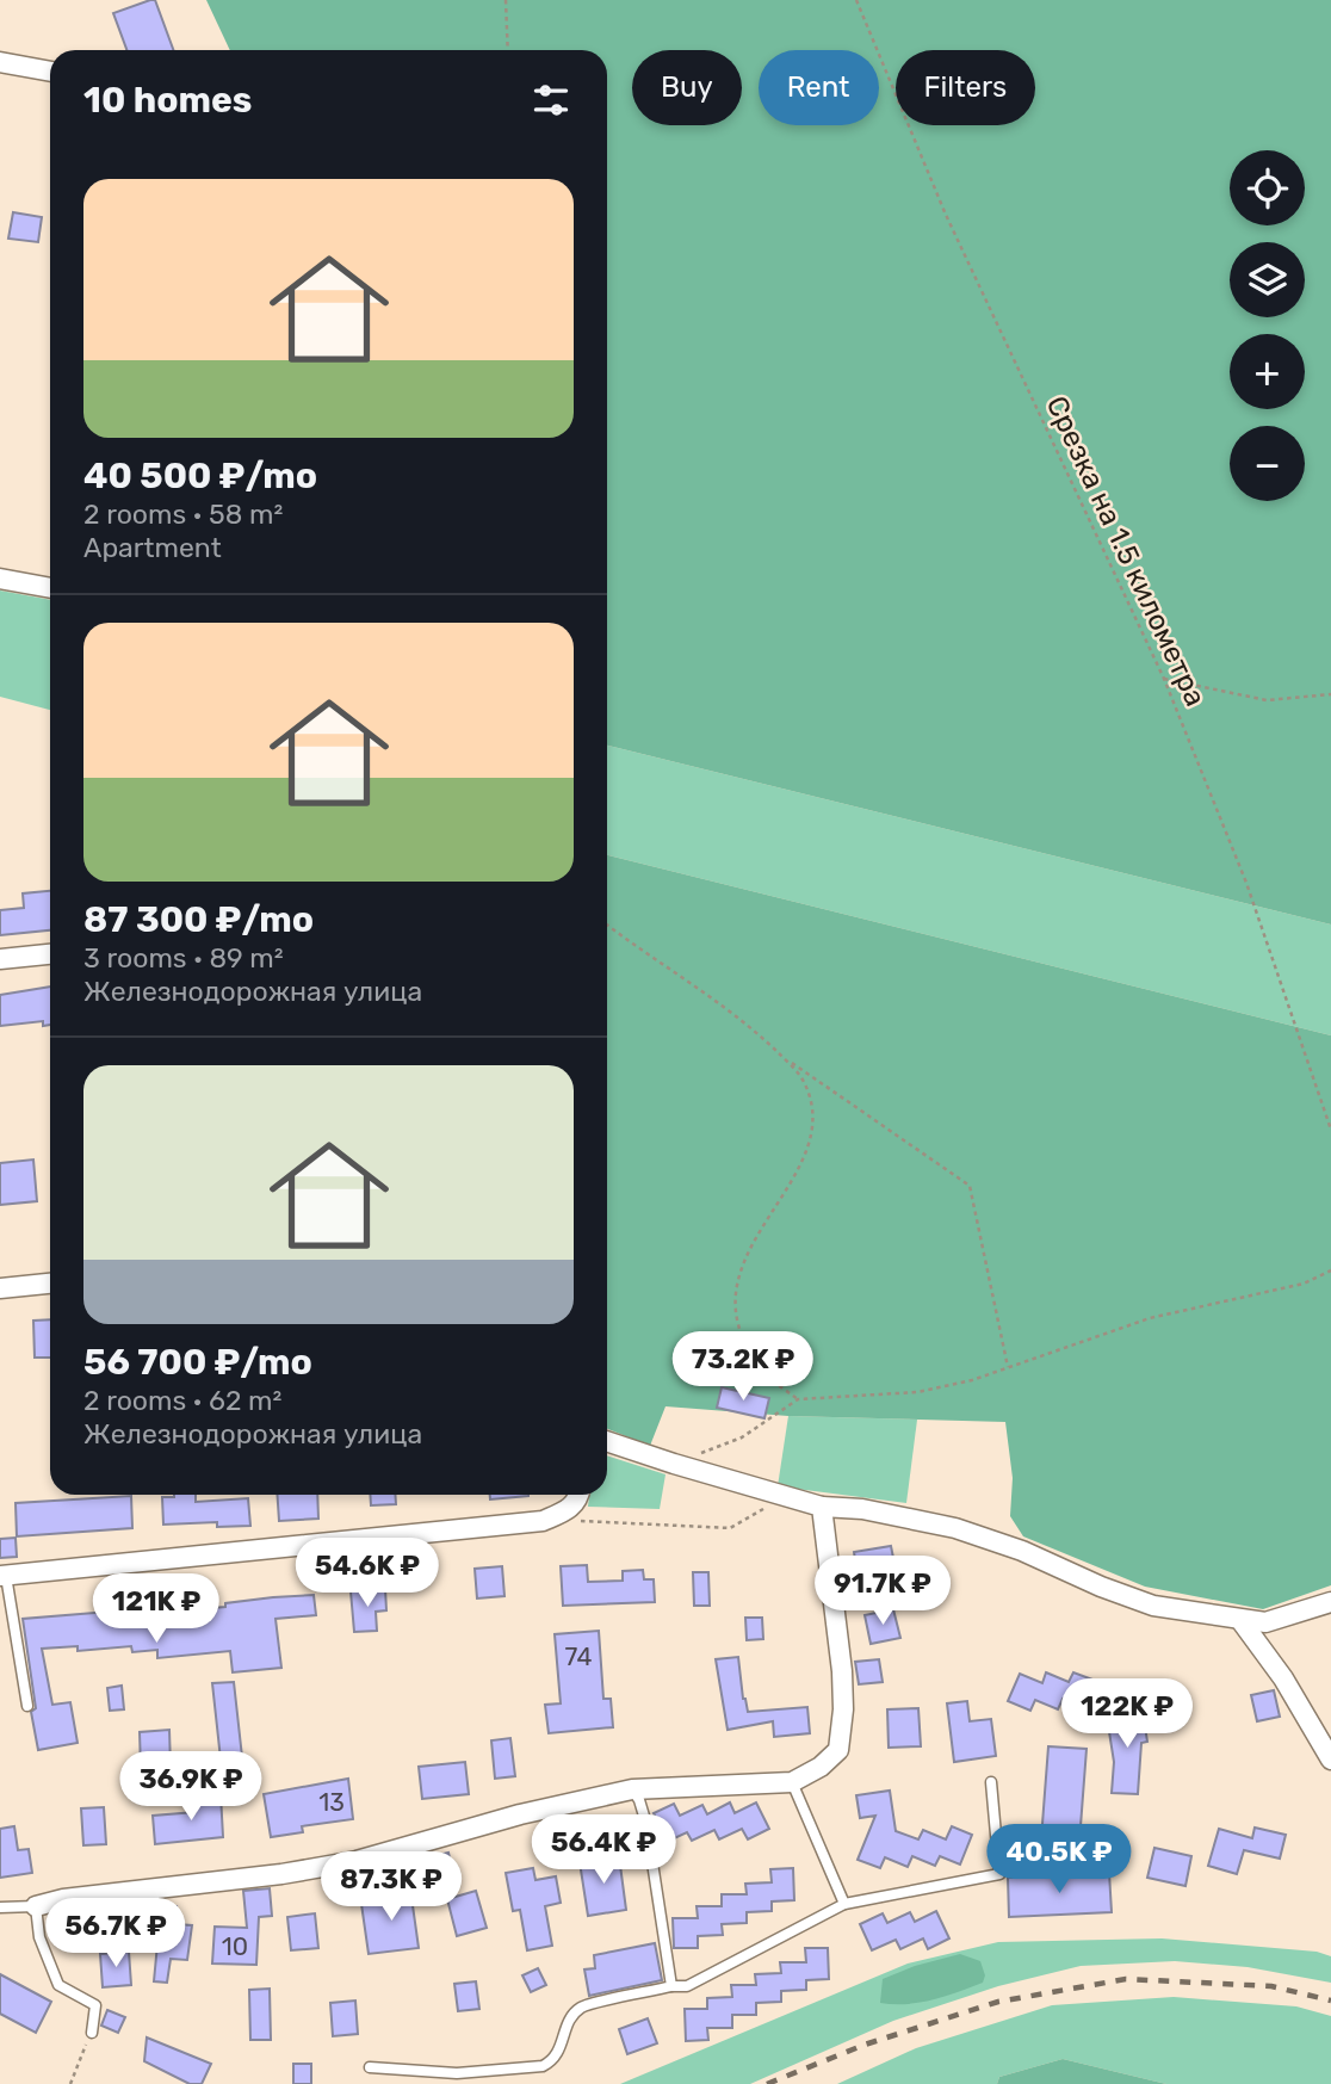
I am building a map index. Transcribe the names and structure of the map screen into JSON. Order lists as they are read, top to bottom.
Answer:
{
  "streets": {
    "path": ["Срезка на 1.5 километра"]
  },
  "house_numbers": ["74", "13", "10"],
  "page": {
    "chip": ["Buy", "Rent", "Filters"],
    "heading": "10 homes",
    "map_buttons": ["+", "−"],
    "list": [
      {
        "name": "40 500 ₽/mo",
        "note": "2 rooms · 58 m² · Apartment"
      },
      {
        "name": "87 300 ₽/mo",
        "note": "3 rooms · 89 m² · Железнодорожная улица"
      },
      {
        "name": "56 700 ₽/mo",
        "note": "2 rooms · 62 m² · Железнодорожная улица"
      }
    ],
    "price": [
      "73.2K ₽",
      "54.6K ₽",
      "91.7K ₽",
      "121K ₽",
      "122K ₽",
      "36.9K ₽",
      "56.4K ₽",
      "40.5K ₽",
      "87.3K ₽",
      "56.7K ₽"
    ]
  }
}
